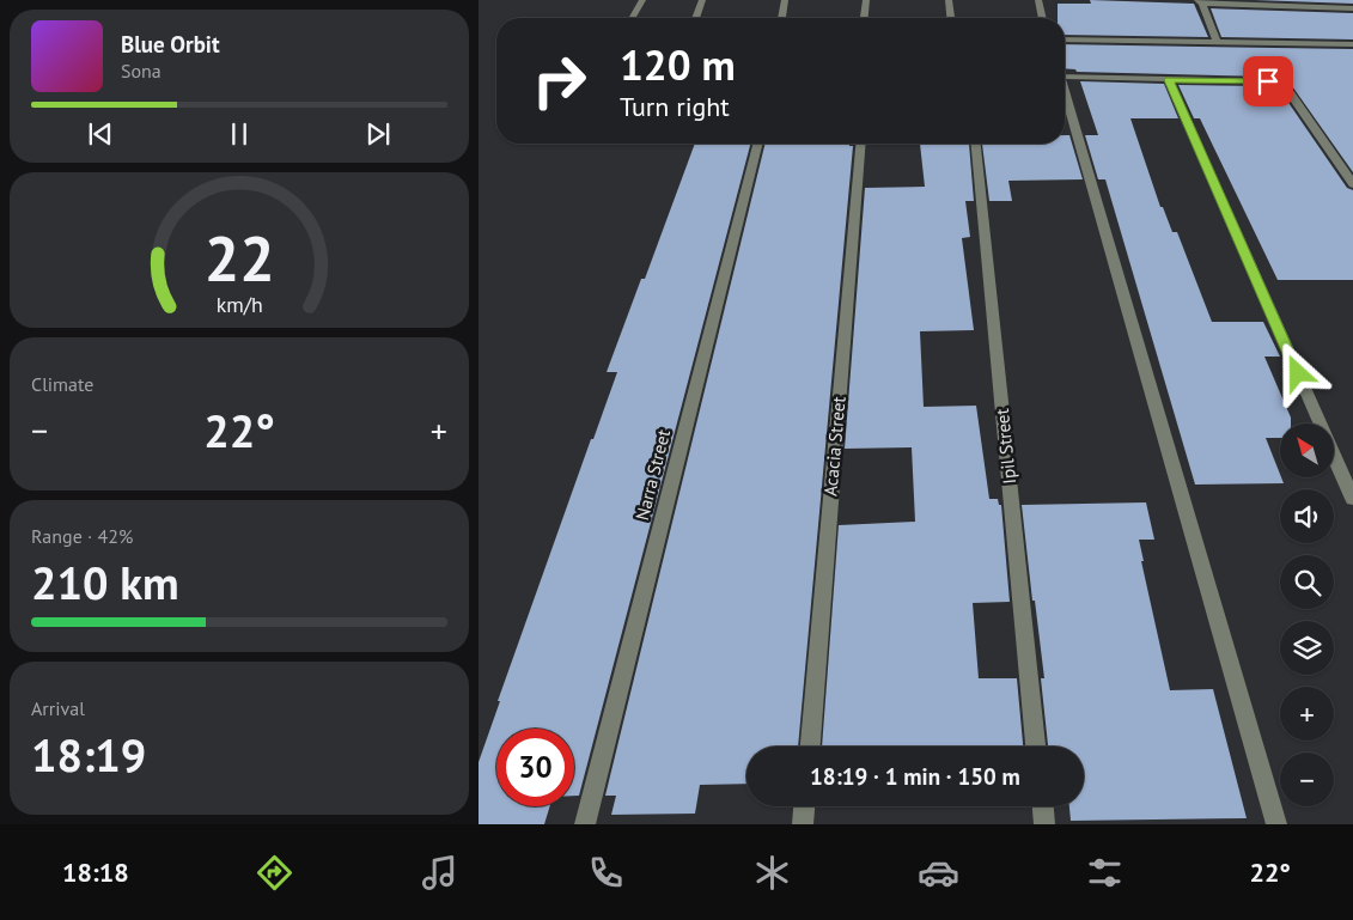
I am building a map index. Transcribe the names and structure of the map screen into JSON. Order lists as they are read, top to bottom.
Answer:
{
  "streets": {
    "street": ["Acacia Street", "Ipil Street", "Narra Street"]
  },
  "north": "top left",
  "page": {
    "turn": ["120 m", "Turn right"],
    "song": ["Blue Orbit", "Sona"],
    "tile": [
      "Climate",
      ["Range · 42%", "210 km"],
      ["Arrival", "18:19"]
    ],
    "heat": ["−", "22°", "+"],
    "map_buttons": ["+", "−"],
    "limit": "30",
    "trip": "18:19 · 1 min · 150 m",
    "tabs": ["18:18", "22°"],
    "gauge": ["22", "km/h"]
  }
}
